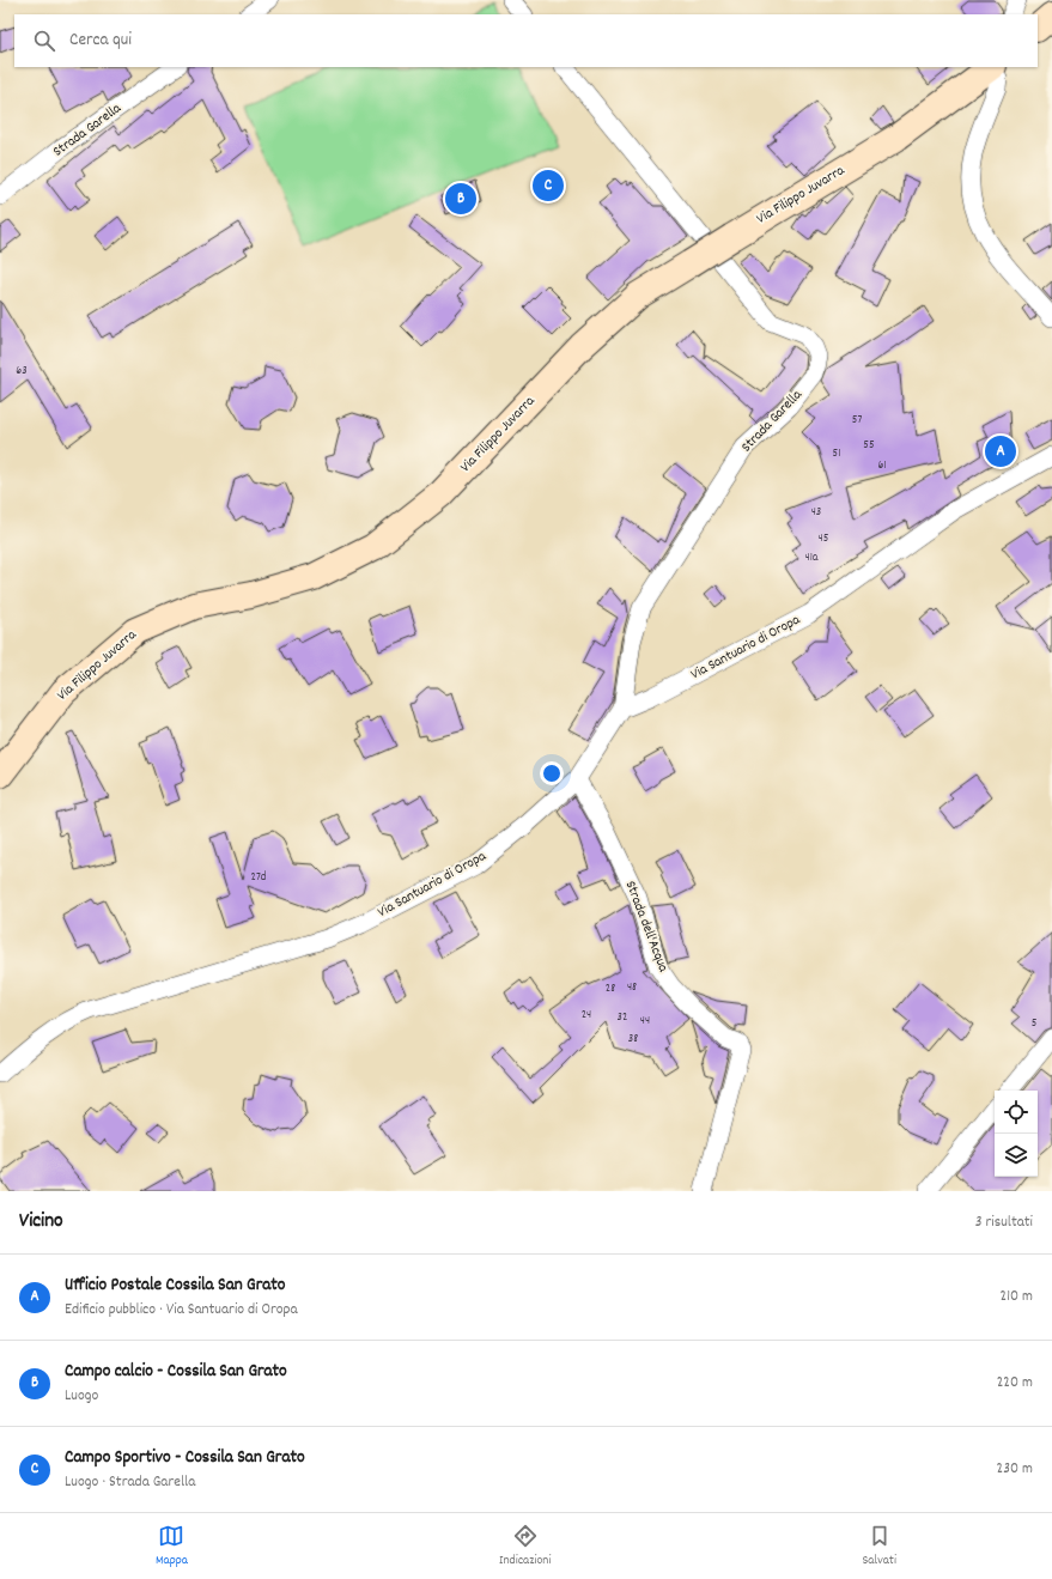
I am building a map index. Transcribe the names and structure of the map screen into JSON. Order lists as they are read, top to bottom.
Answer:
{
  "streets": {
    "main road": ["Via Filippo Juvarra"],
    "street": ["Strada Garella", "Via Santuario di Oropa", "Strada dell'Acqua"]
  },
  "crossings": [
    ["Strada Garella", "Via Santuario di Oropa"],
    ["Via Santuario di Oropa", "Strada dell'Acqua"]
  ],
  "house_numbers": [
    "63",
    "57",
    "55",
    "51",
    "61",
    "43",
    "45",
    "41a",
    "27d",
    "48",
    "28",
    "24",
    "32",
    "44",
    "5",
    "38"
  ],
  "page": {
    "search": "Cerca qui",
    "pins": ["C", "B", "A"],
    "heading": ["Vicino", "3 risultati"],
    "list": [
      {
        "mark": "A",
        "name": "Ufficio Postale Cossila San Grato",
        "note": "Edificio pubblico · Via Santuario di Oropa",
        "value": "210 m"
      },
      {
        "mark": "B",
        "name": "Campo calcio - Cossila San Grato",
        "note": "Luogo",
        "value": "220 m"
      },
      {
        "mark": "C",
        "name": "Campo Sportivo - Cossila San Grato",
        "note": "Luogo · Strada Garella",
        "value": "230 m"
      }
    ],
    "nav": ["Mappa", "Indicazioni", "Salvati"]
  }
}
